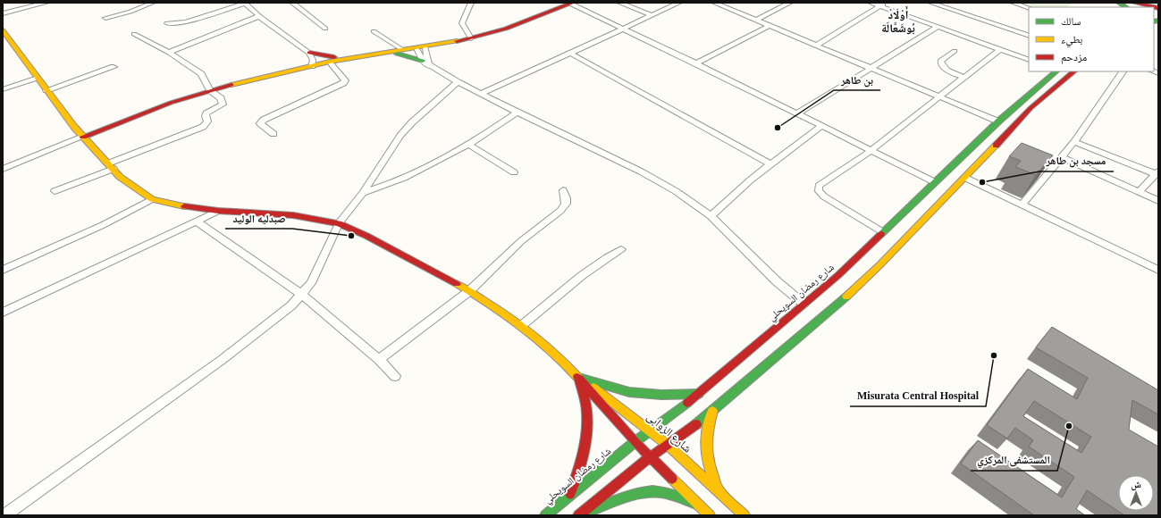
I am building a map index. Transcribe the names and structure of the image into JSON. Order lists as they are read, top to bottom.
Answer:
{
  "streets": {
    "street": ["شارع رمضان السويحلي", "شارع الزوابى"]
  },
  "crossings": [
    ["شارع رمضان السويحلي", "شارع الزوابى"]
  ],
  "districts": ["أَوْلَادْ بُوشَعَّالَة"],
  "places": [
    "بن طاهر",
    "مسجد بن طاهر",
    "صبدليه الوليد",
    "Misurata Central Hospital",
    "المستشفى المركزي"
  ],
  "legend": ["سالك", "بطيء", "مزدحم"],
  "north": "top"
}
